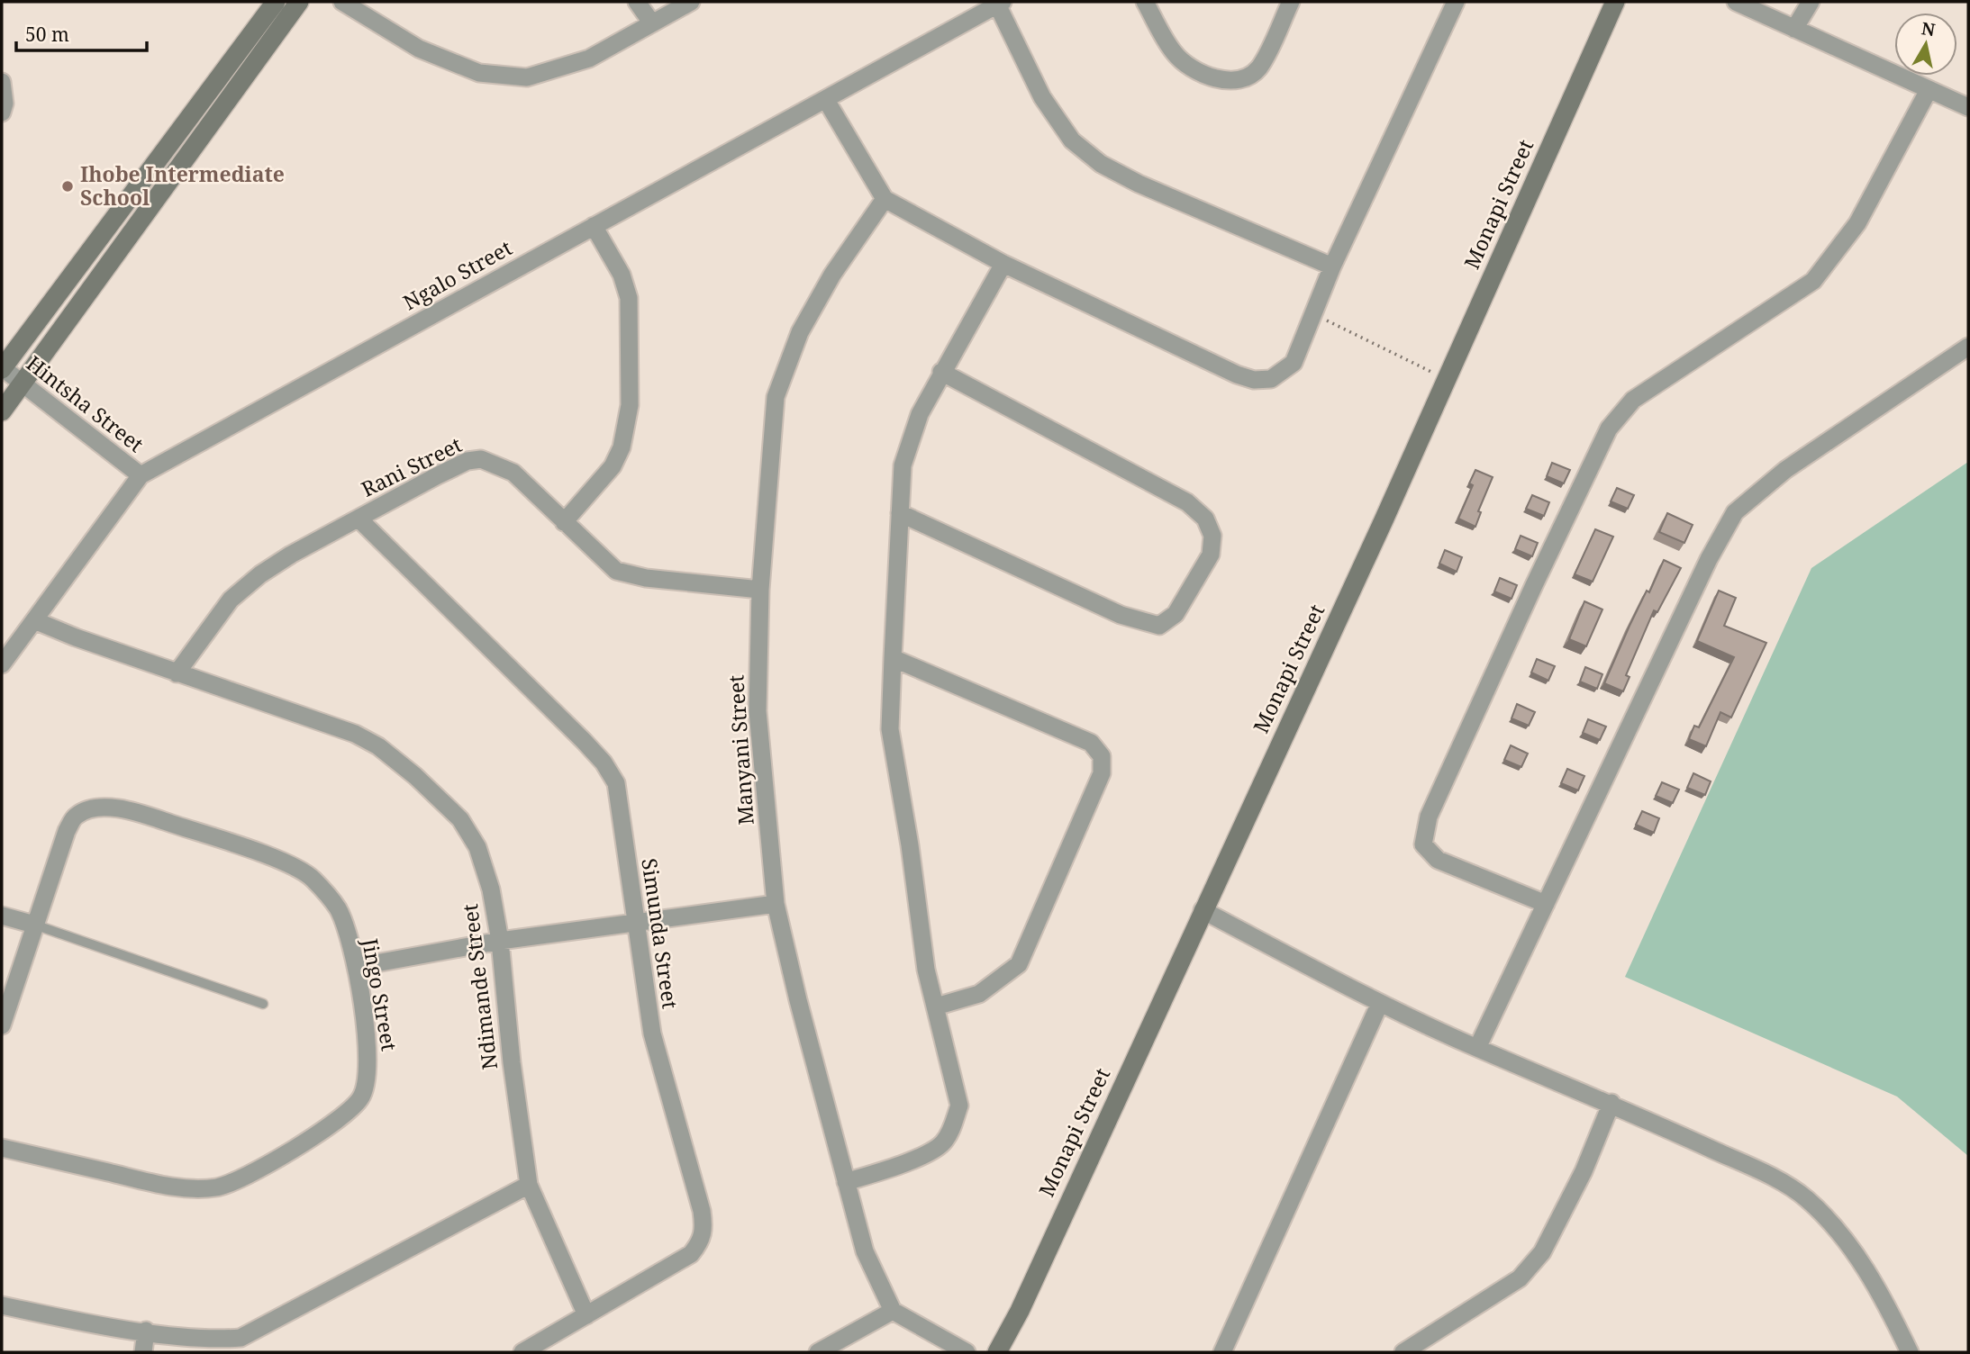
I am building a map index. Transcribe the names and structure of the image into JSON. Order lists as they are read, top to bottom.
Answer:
{
  "streets": {
    "street": [
      "Monapi Street",
      "Ngalo Street",
      "Hintsha Street",
      "Rani Street",
      "Manyani Street",
      "Simunda Street",
      "Ndimande Street",
      "Jingo Street"
    ]
  },
  "crossings": [
    ["Ngalo Street", "Hintsha Street"],
    ["Ngalo Street", "Ndimande Street"],
    ["Rani Street", "Manyani Street"],
    ["Rani Street", "Simunda Street"],
    ["Rani Street", "Ndimande Street"],
    ["Simunda Street", "Ndimande Street"]
  ],
  "places": ["Ihobe Intermediate School"],
  "scale_bar": "50 m",
  "north": "top"
}
